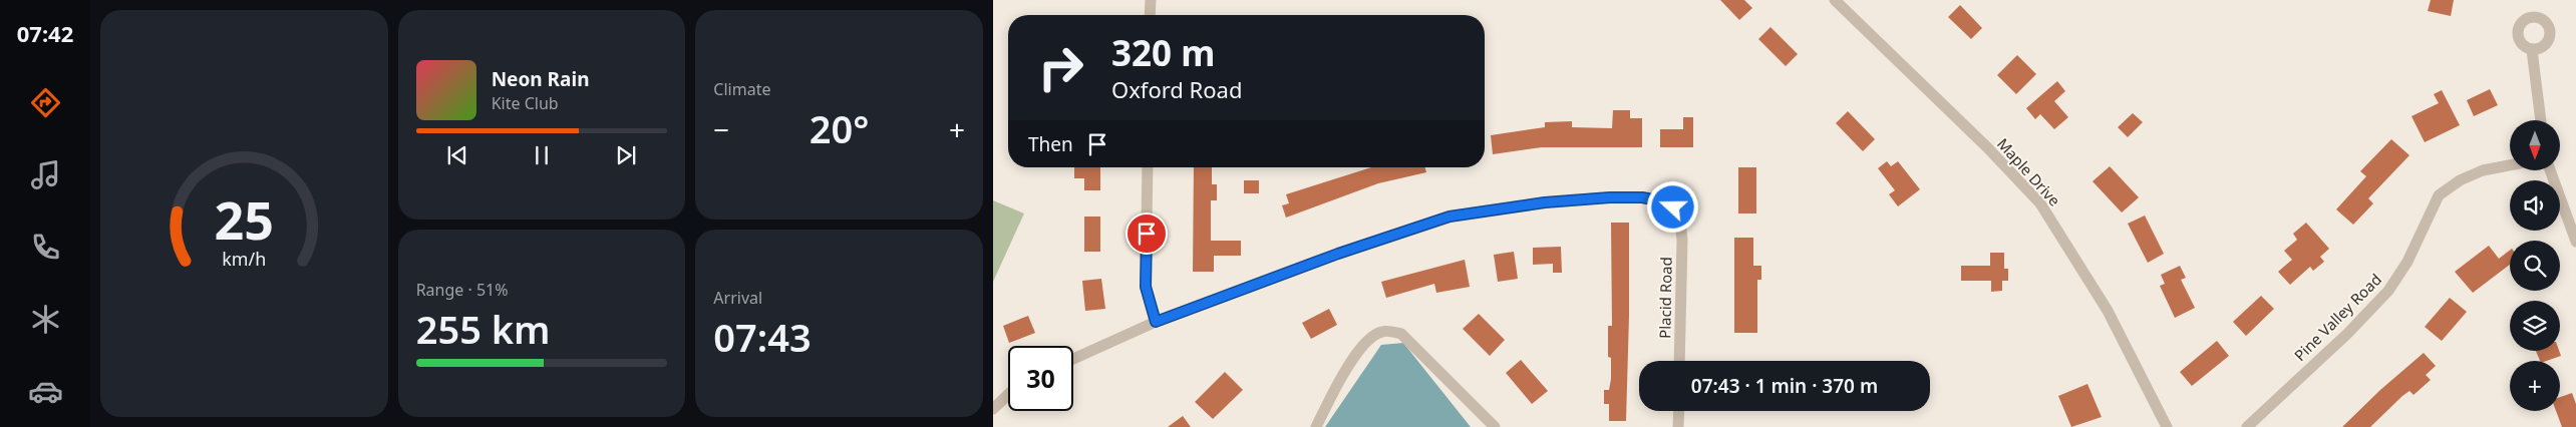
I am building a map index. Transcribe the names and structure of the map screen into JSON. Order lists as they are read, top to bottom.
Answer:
{
  "streets": {
    "street": ["Maple Drive", "Placid Road", "Pine Valley Road"]
  },
  "north": "bottom",
  "page": {
    "tabs": "07:42",
    "tile": [
      "Climate",
      ["Range · 51%", "255 km"],
      ["Arrival", "07:43"]
    ],
    "turn": ["320 m", "Oxford Road"],
    "song": ["Neon Rain", "Kite Club"],
    "heat": ["−", "20°", "+"],
    "map_buttons": "+",
    "then": "Then",
    "limit": "30",
    "trip": "07:43 · 1 min · 370 m",
    "gauge": ["25", "km/h"]
  }
}
